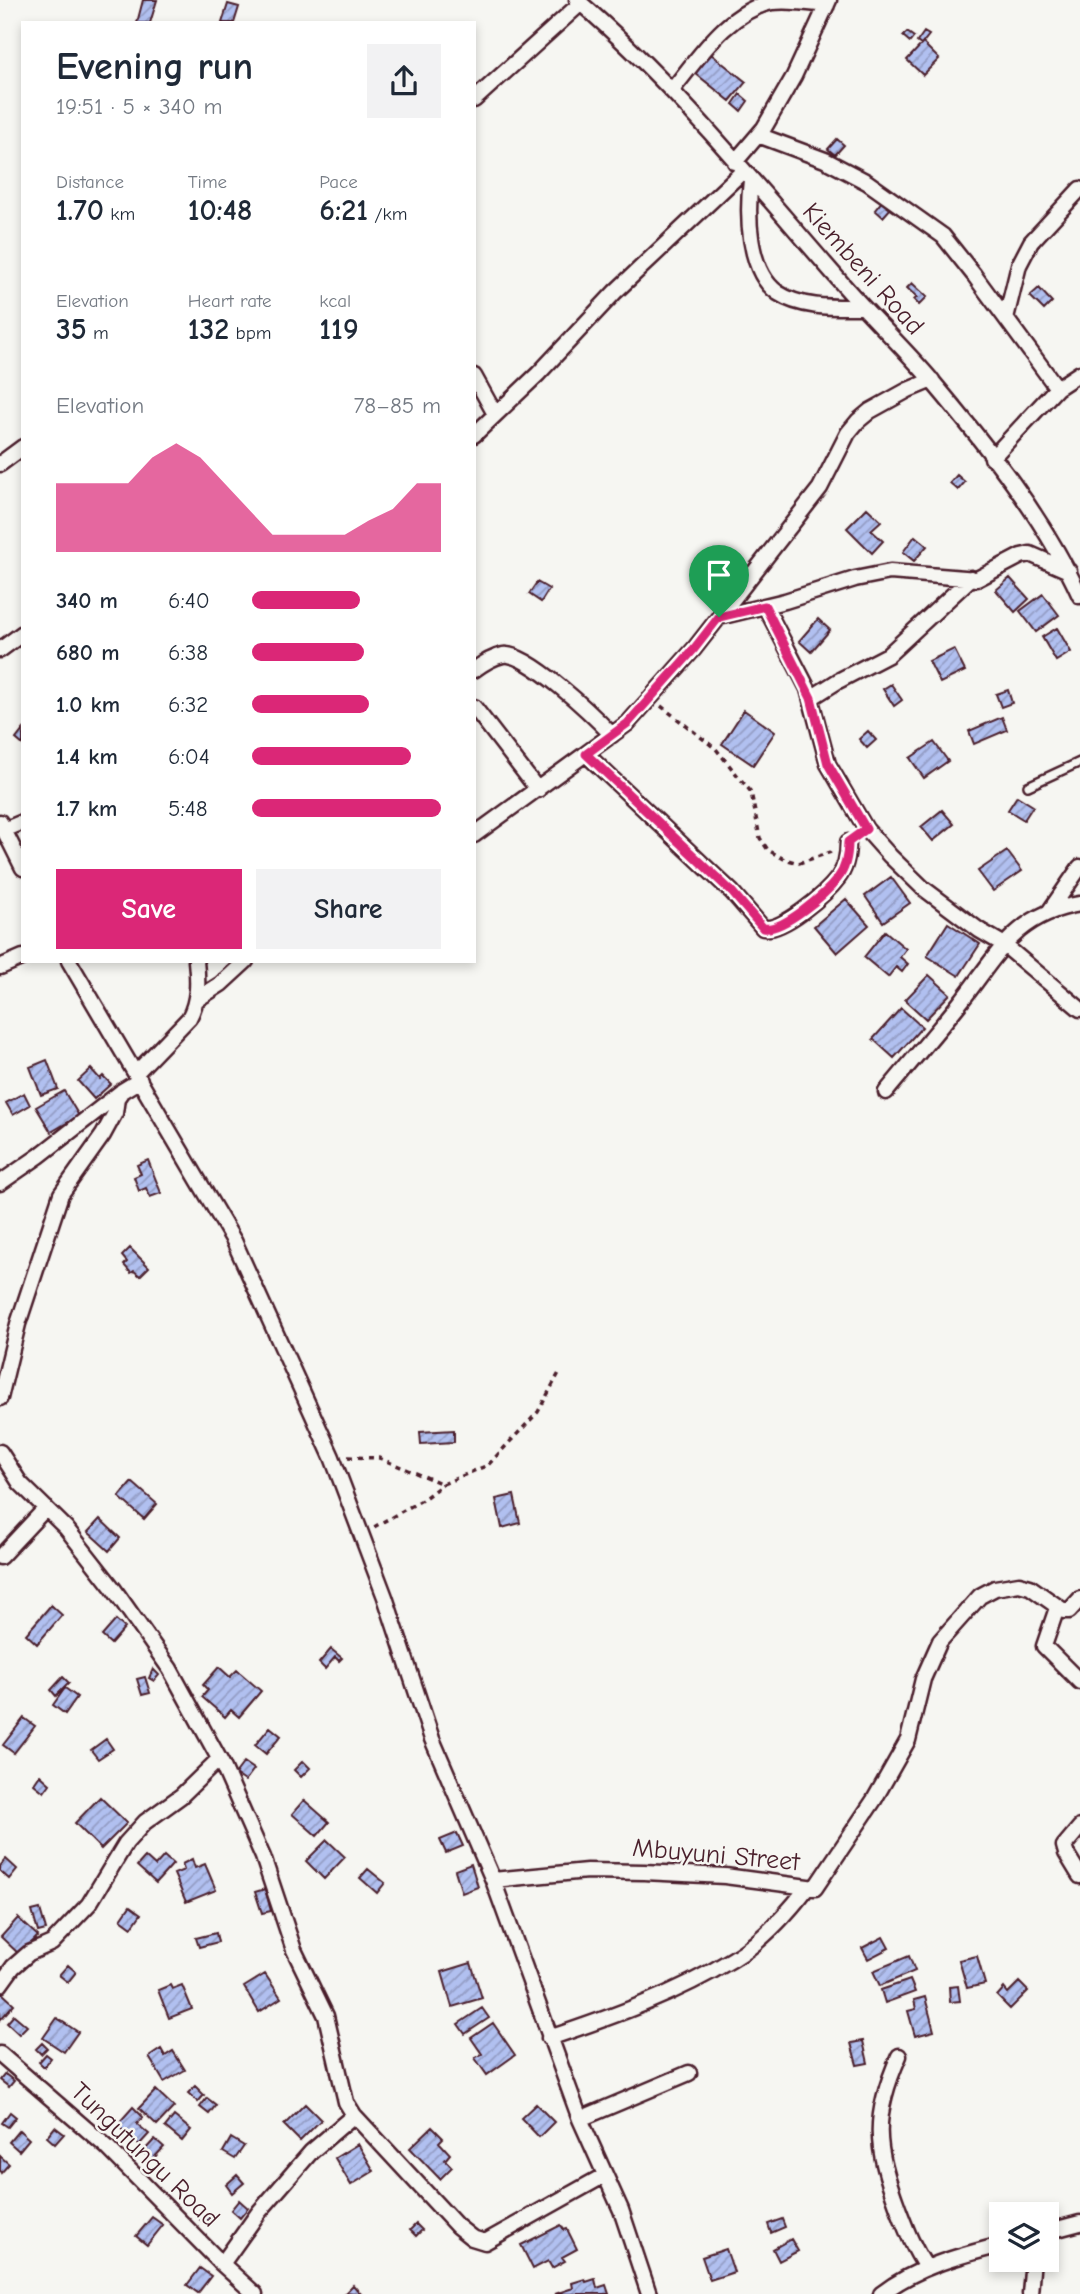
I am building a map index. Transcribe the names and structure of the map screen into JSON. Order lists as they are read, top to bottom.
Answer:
{
  "streets": {
    "street": ["Kiembeni Road", "Mbuyuni Street", "Tungutungu Road"]
  },
  "page": {
    "heading": ["Evening run", "19:51 · 5 × 340 m"],
    "stats": [
      ["Distance", "1.70 km"],
      ["Time", "10:48"],
      ["Pace", "6:21 /km"],
      ["Elevation", "35 m"],
      ["Heart rate", "132 bpm"],
      ["kcal", "119"]
    ],
    "chart": ["Elevation", "78–85 m"],
    "list": [
      {
        "name": "340 m",
        "note": "6:40"
      },
      {
        "name": "680 m",
        "note": "6:38"
      },
      {
        "name": "1.0 km",
        "note": "6:32"
      },
      {
        "name": "1.4 km",
        "note": "6:04"
      },
      {
        "name": "1.7 km",
        "note": "5:48"
      }
    ],
    "buttons": ["Save", "Share"]
  }
}
